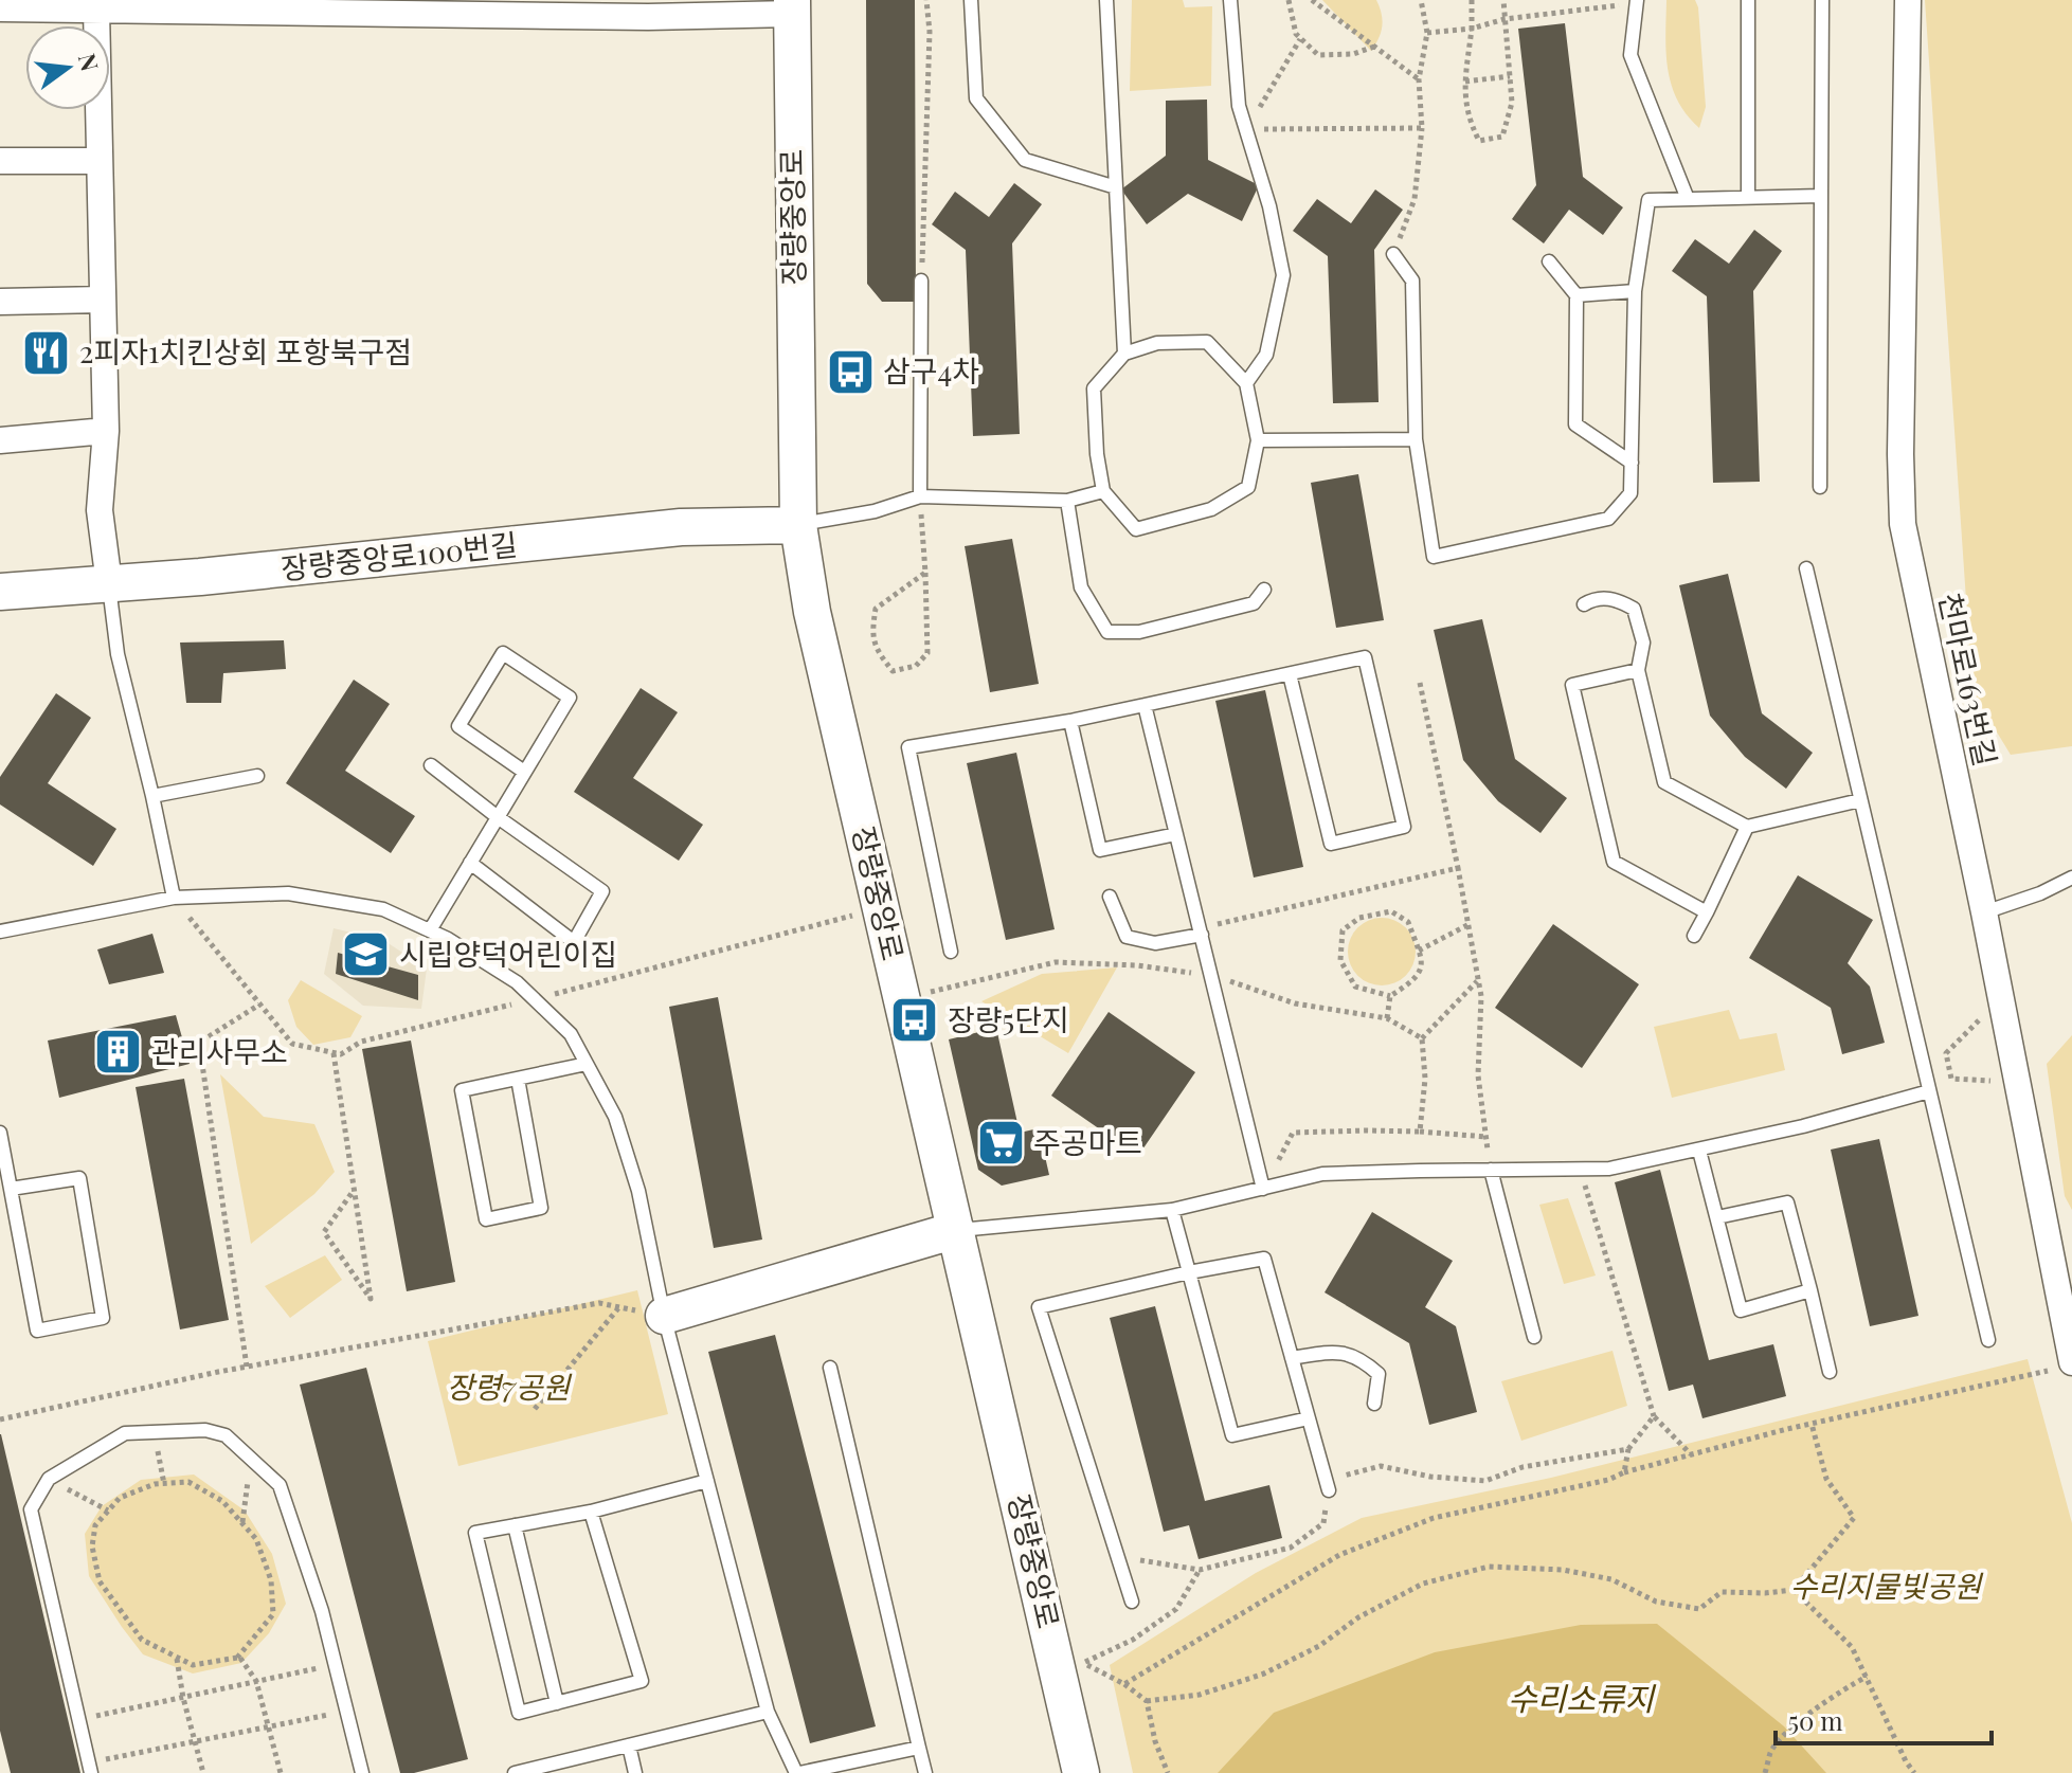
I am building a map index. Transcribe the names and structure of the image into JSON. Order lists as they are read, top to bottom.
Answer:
{
  "streets": {
    "street": ["장량중앙로", "장량중앙로100번길", "천마로163번길"]
  },
  "crossings": [
    ["장량중앙로", "장량중앙로100번길"]
  ],
  "water": ["수리소류지"],
  "parks": ["장령7공원", "수리지물빛공원"],
  "places": {
    "restaurant": ["2피자1치킨상회 포항북구점"],
    "bus stop": ["삼구4차", "장량5단지"],
    "school or university": ["시립양덕어린이집"],
    "building": ["관리사무소"],
    "supermarket": ["주공마트"]
  },
  "scale_bar": "50 m",
  "north": "right"
}
